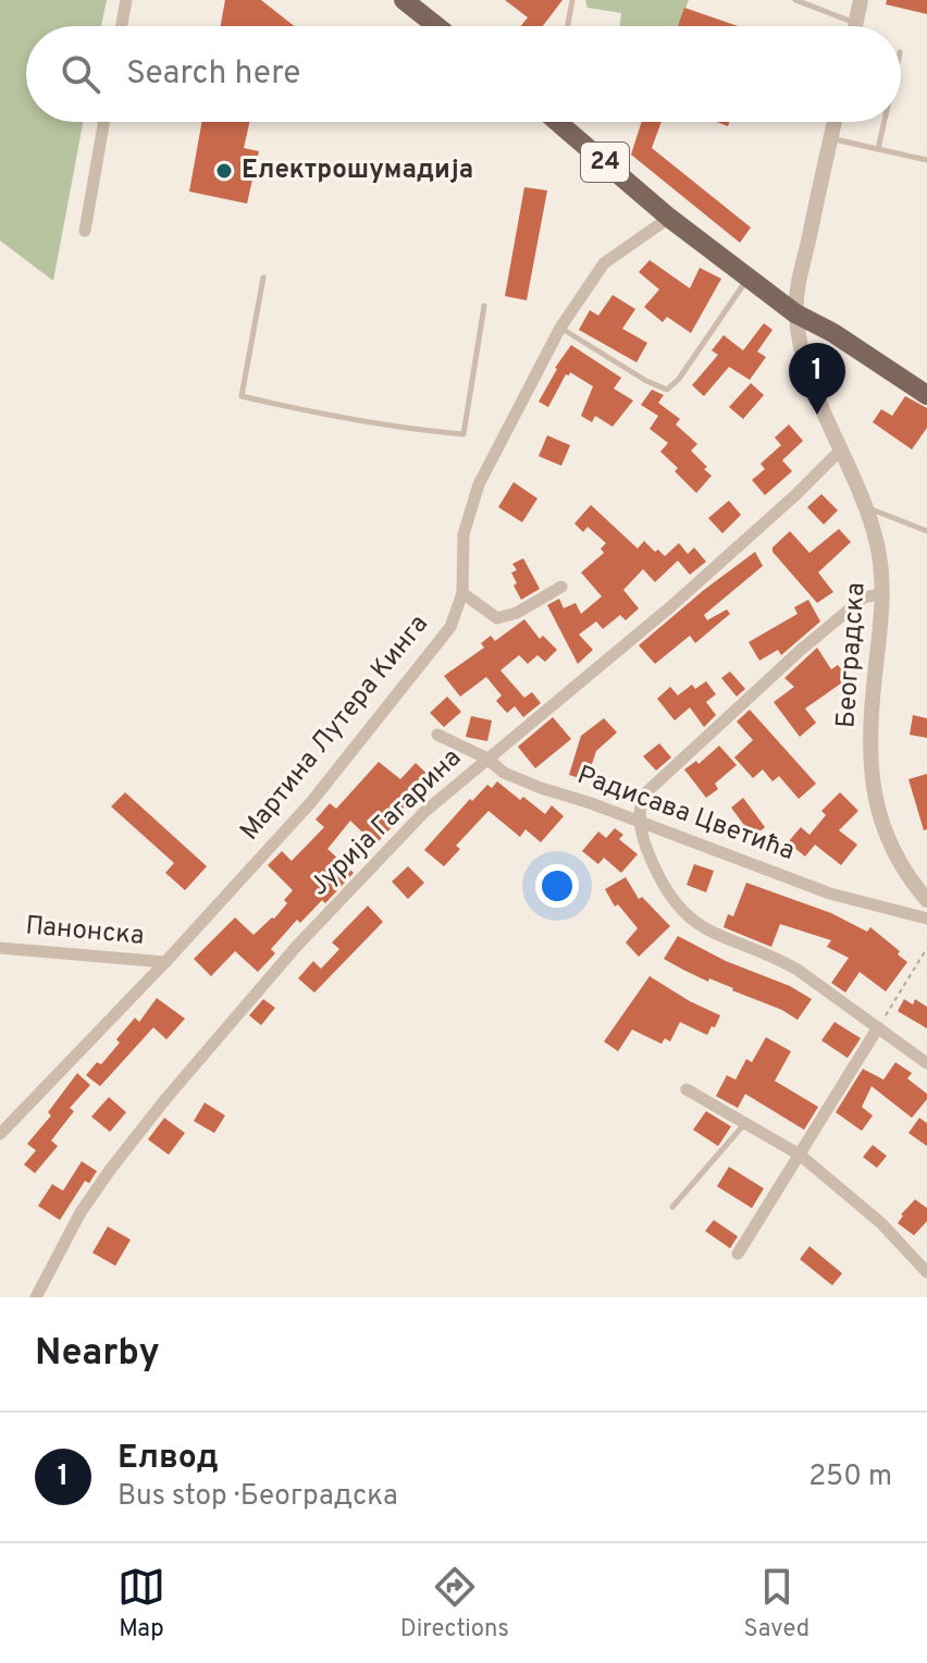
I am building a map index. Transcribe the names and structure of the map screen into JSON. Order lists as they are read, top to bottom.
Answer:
{
  "streets": {
    "main road": ["24"],
    "street": [
      "Београдска",
      "Мартина Лутера Кинга",
      "Радисава Цветића",
      "Јурија Гагарина",
      "Панонска"
    ]
  },
  "crossings": [
    ["24", "Београдска"],
    ["24", "Мартина Лутера Кинга"],
    ["Београдска", "Јурија Гагарина"],
    ["Мартина Лутера Кинга", "Панонска"],
    ["Радисава Цветића", "Јурија Гагарина"]
  ],
  "places": ["Електрошумадија"],
  "page": {
    "search": "Search here",
    "pins": "1",
    "heading": "Nearby",
    "list": [
      {
        "mark": "1",
        "name": "Елвод",
        "note": "Bus stop · Београдска",
        "value": "250 m"
      }
    ],
    "nav": ["Map", "Directions", "Saved"]
  }
}
